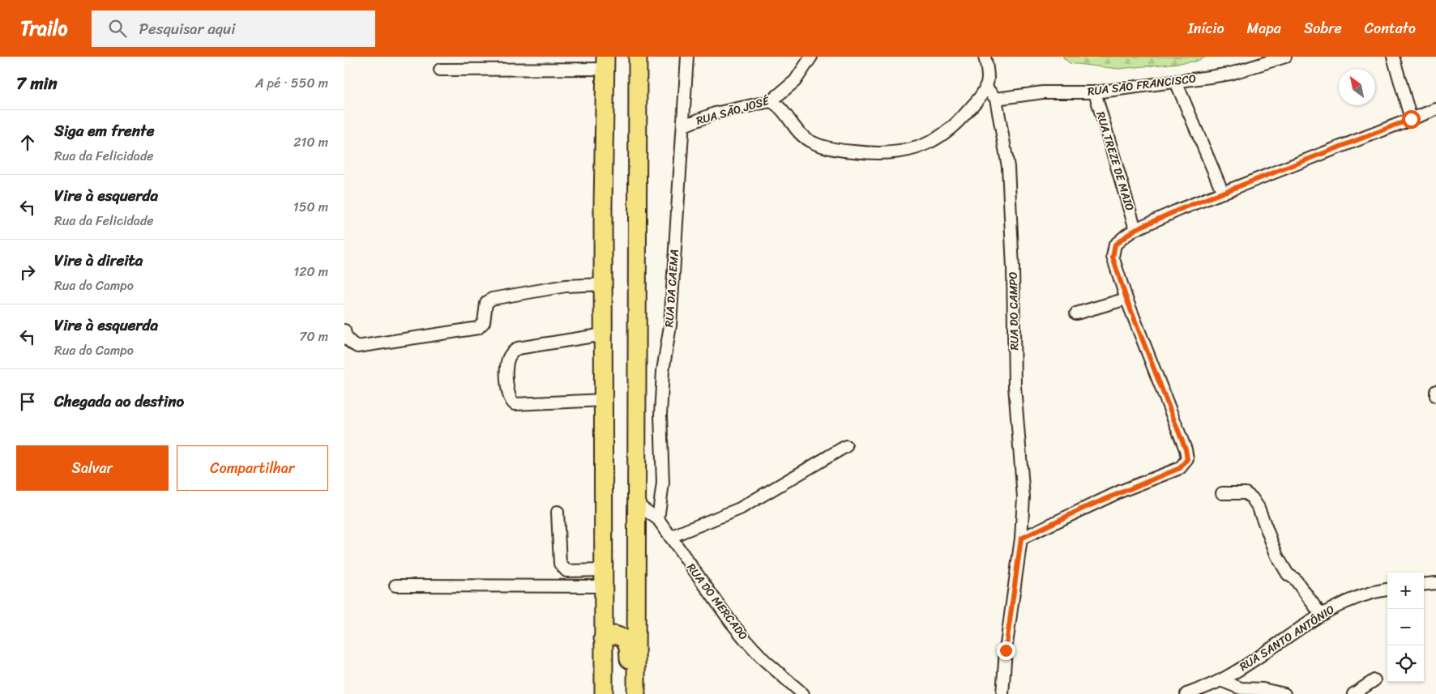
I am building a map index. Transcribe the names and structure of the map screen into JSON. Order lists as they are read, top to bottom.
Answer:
{
  "streets": {
    "street": [
      "RUA SÃO FRANCISCO",
      "RUA SÃO JOSÉ",
      "RUA TREZE DE MAIO",
      "RUA DA CAEMA",
      "RUA DO CAMPO",
      "RUA DO MERCADO",
      "RUA SANTO ANTÔNIO"
    ]
  },
  "crossings": [
    ["RUA SÃO FRANCISCO", "RUA TREZE DE MAIO"],
    ["RUA SÃO FRANCISCO", "RUA DO CAMPO"],
    ["RUA SÃO JOSÉ", "RUA DA CAEMA"],
    ["RUA DA CAEMA", "RUA DO MERCADO"]
  ],
  "north": "top left",
  "page": {
    "header": "Trailo",
    "search": "Pesquisar aqui",
    "nav": [
      "Início",
      "Mapa",
      "Sobre",
      "Contato"
    ],
    "heading": ["7 min", "A pé · 550 m"],
    "list": [
      ["Siga em frente", "Rua da Felicidade", "210 m"],
      ["Vire à esquerda", "Rua da Felicidade", "150 m"],
      ["Vire à direita", "Rua do Campo", "120 m"],
      ["Vire à esquerda", "Rua do Campo", "70 m"],
      "Chegada ao destino"
    ],
    "buttons": ["Salvar", "Compartilhar"],
    "map_buttons": ["+", "−"]
  }
}
